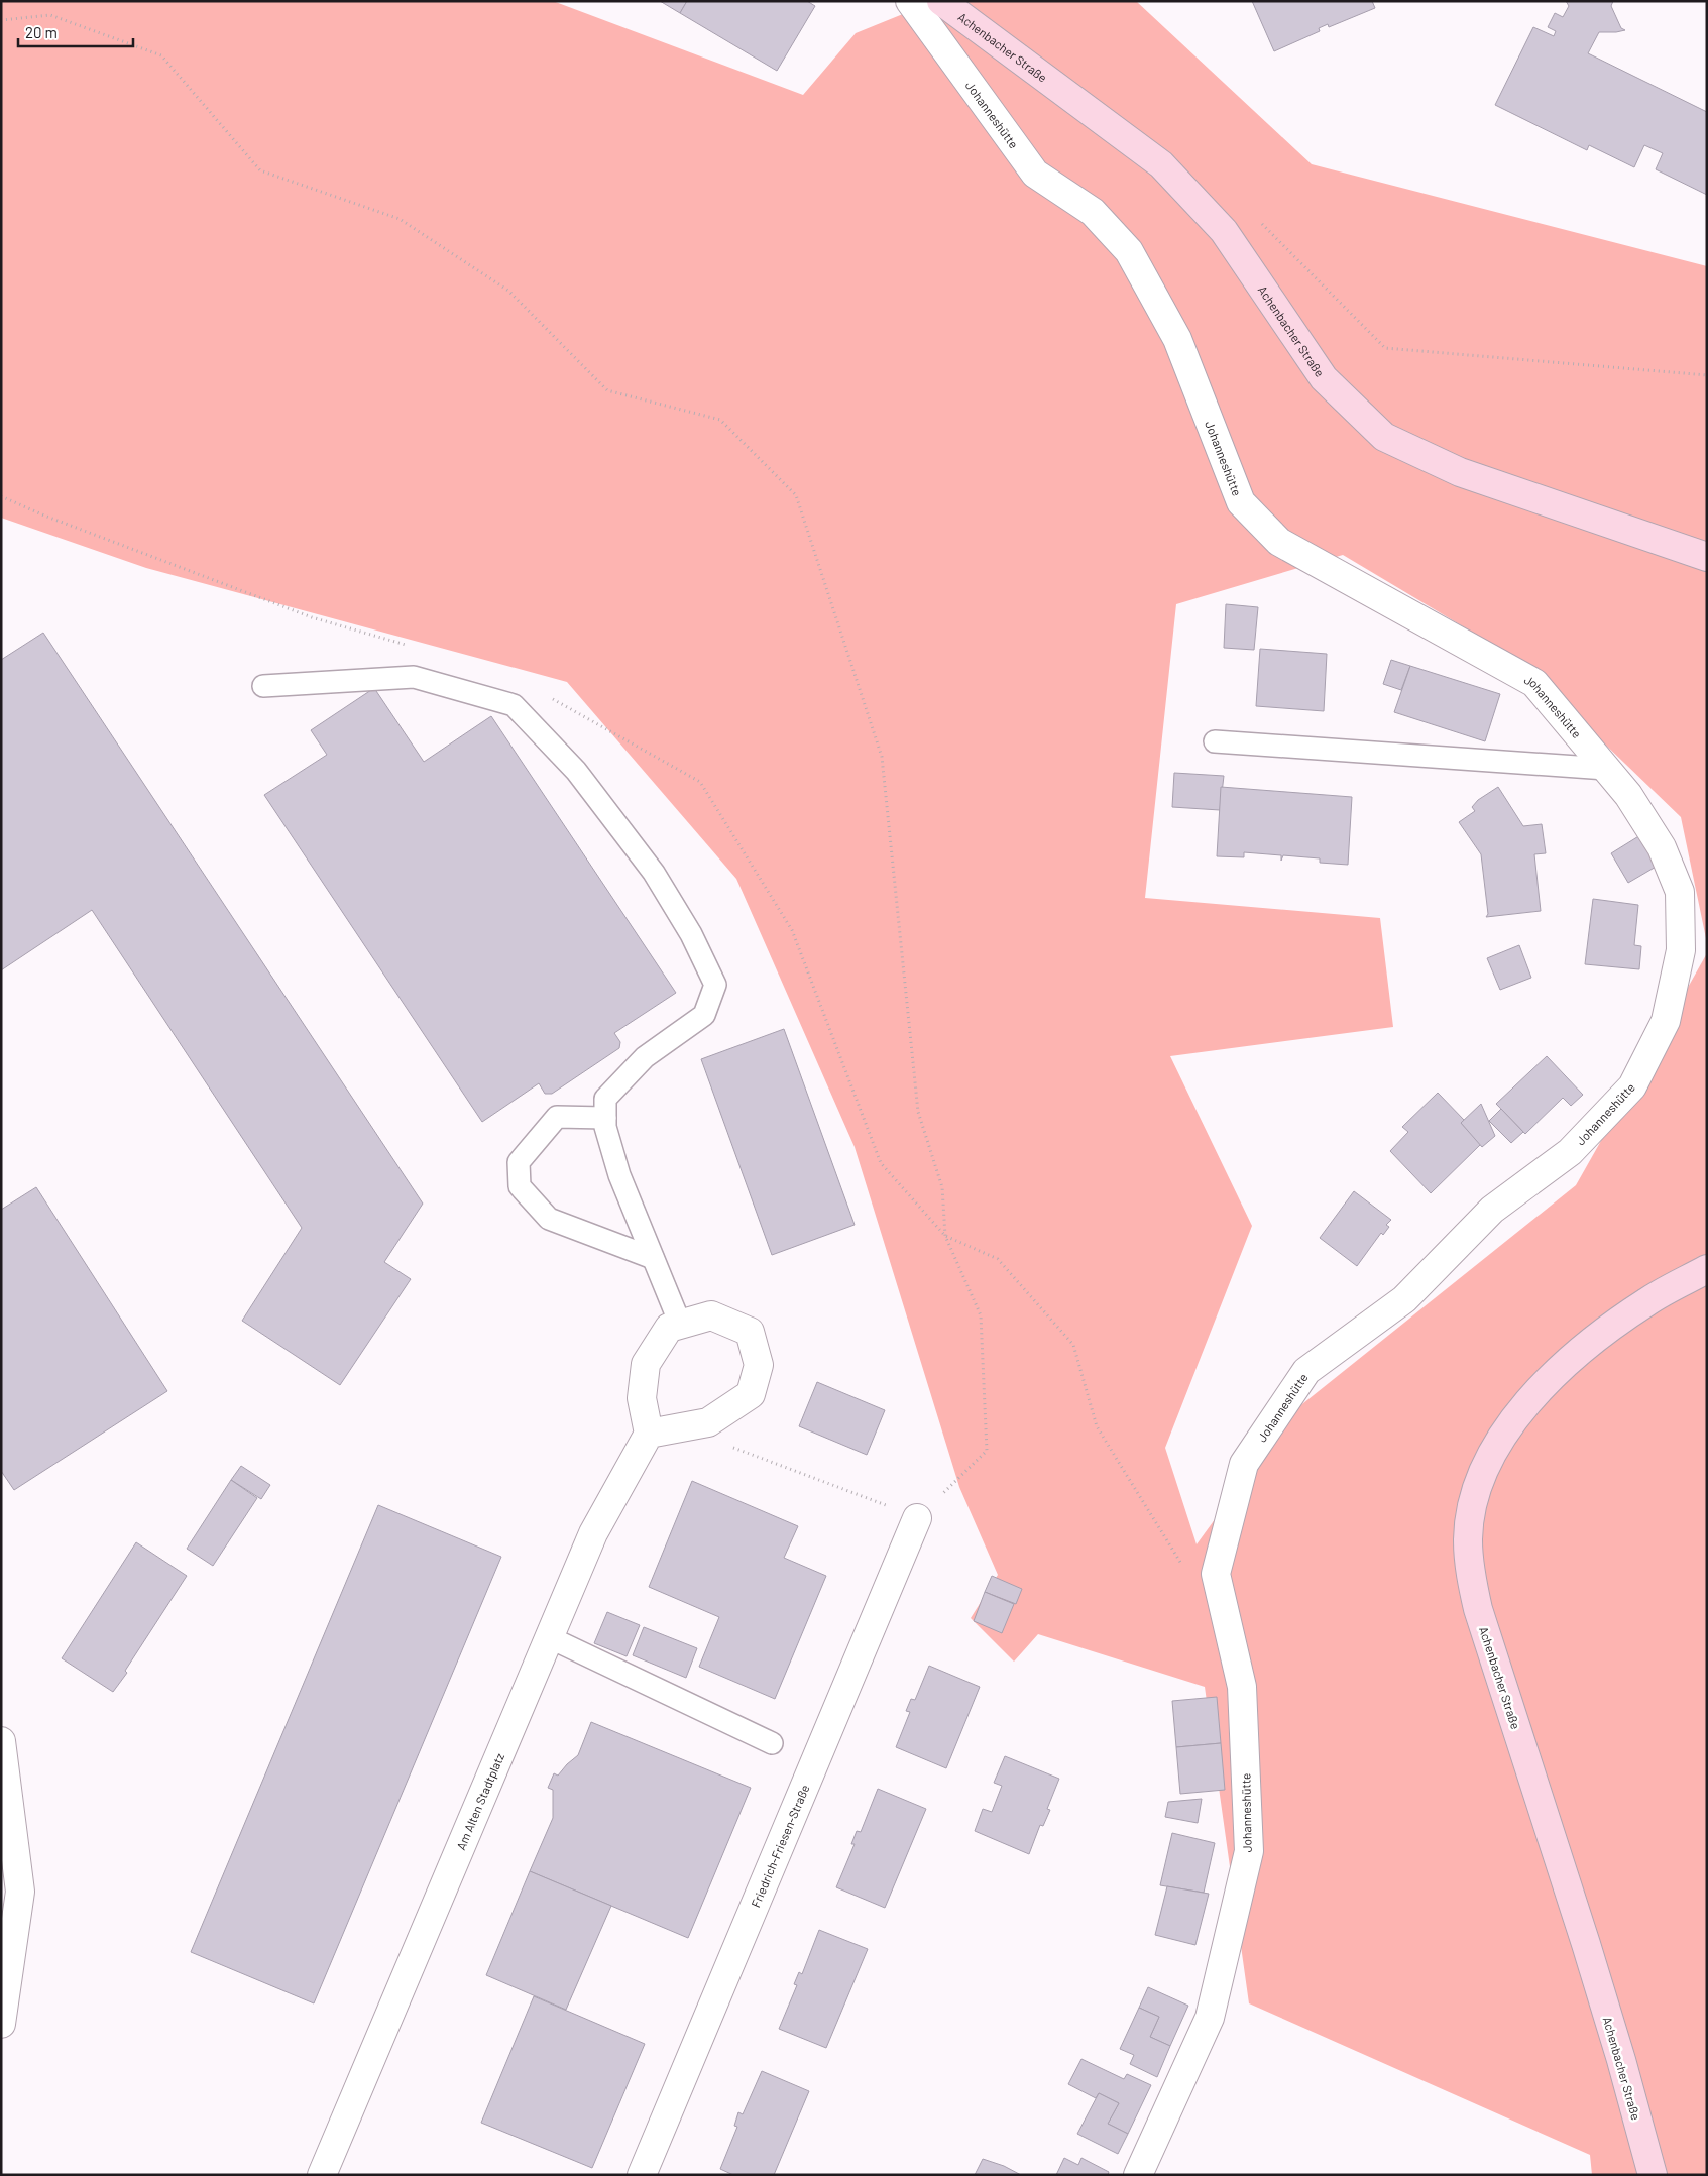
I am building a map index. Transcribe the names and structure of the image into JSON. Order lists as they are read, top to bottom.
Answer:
{
  "streets": {
    "main road": ["Achenbacher Straße"],
    "street": ["Johanneshütte", "Am Alten Stadtplatz", "Friedrich-Friesen-Straße"]
  },
  "scale_bar": "20 m"
}
